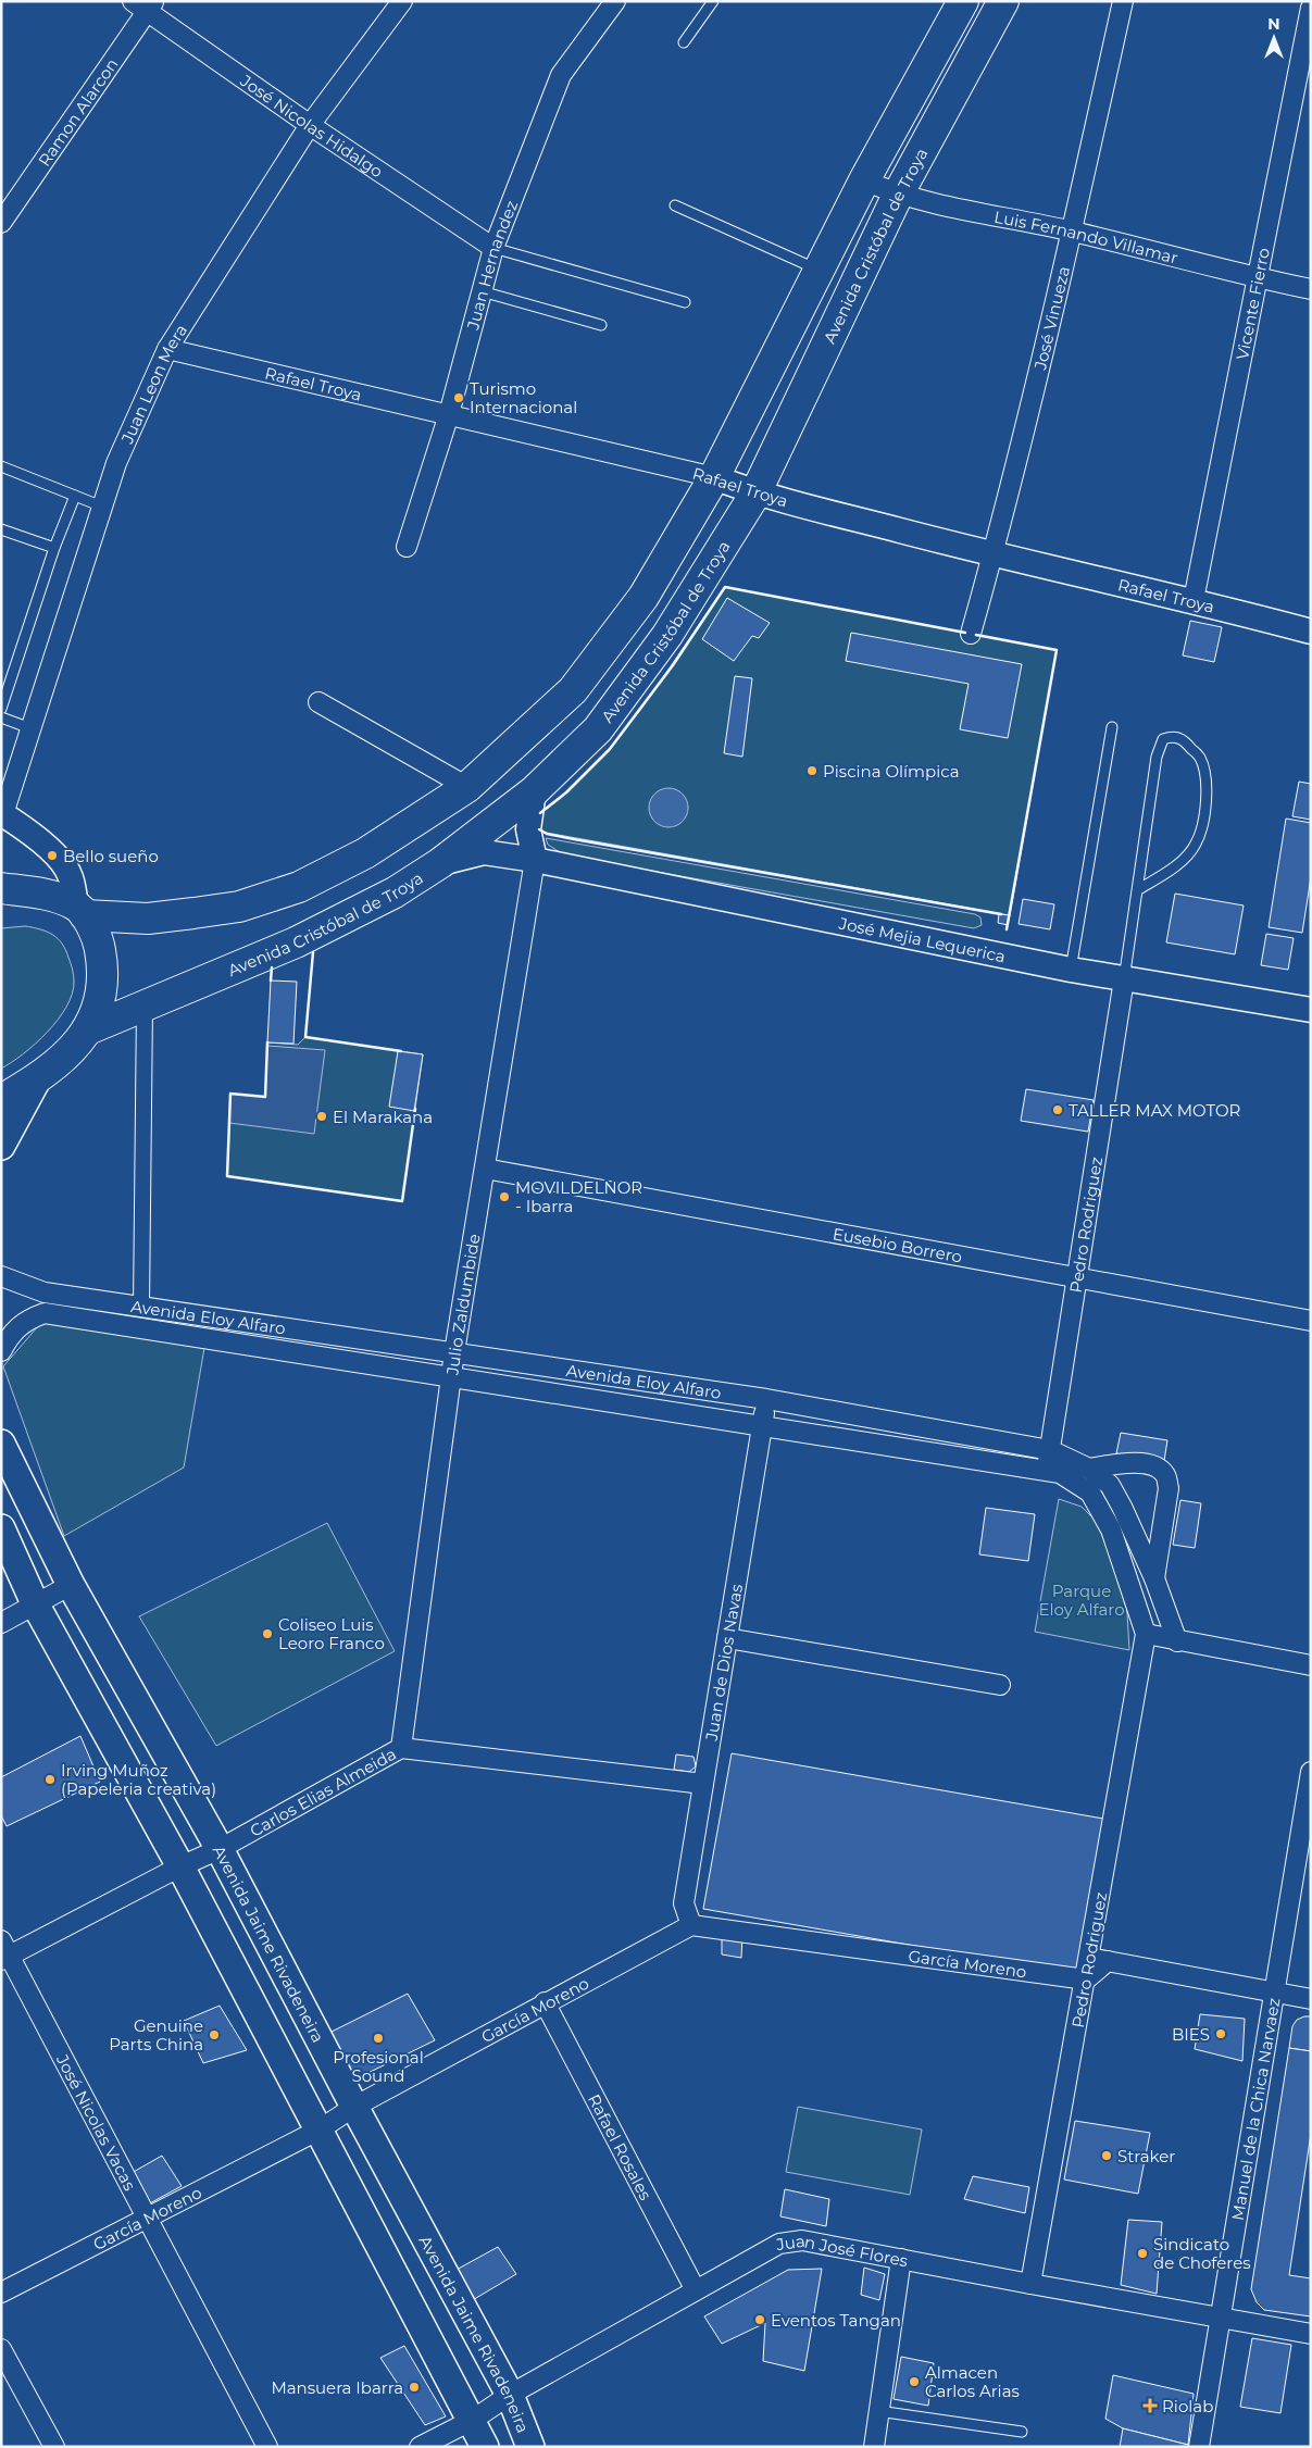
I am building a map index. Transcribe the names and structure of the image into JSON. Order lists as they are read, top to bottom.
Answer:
{
  "streets": {
    "highway": ["Avenida Cristóbal de Troya"],
    "main road": ["Avenida Jaime Rivadeneira"],
    "street": [
      "Ramon Alarcon",
      "José Nicolas Hidalgo",
      "Luis Fernando Villamar",
      "Juan Hernandez",
      "Vicente Fierro",
      "José Vinueza",
      "Rafael Troya",
      "Juan Leon Mera",
      "José Mejia Lequerica",
      "Pedro Rodriguez",
      "Eusebio Borrero",
      "Julio Zaldumbide",
      "Avenida Eloy Alfaro",
      "Juan de Dios Navas",
      "Carlos Elias Almeida",
      "García Moreno",
      "Manuel de la Chica Narvaez",
      "José Nicolas Vacas",
      "Rafael Rosales",
      "Juan José Flores"
    ]
  },
  "crossings": [
    ["Ramon Alarcon", "José Nicolas Hidalgo"],
    ["José Nicolas Hidalgo", "Juan Hernandez"],
    ["José Nicolas Hidalgo", "Juan Leon Mera"],
    ["Luis Fernando Villamar", "Avenida Cristóbal de Troya"],
    ["Luis Fernando Villamar", "Vicente Fierro"],
    ["Luis Fernando Villamar", "José Vinueza"],
    ["Avenida Cristóbal de Troya", "Rafael Troya"],
    ["Avenida Cristóbal de Troya", "José Mejia Lequerica"],
    ["Juan Hernandez", "Rafael Troya"],
    ["Vicente Fierro", "Rafael Troya"],
    ["José Vinueza", "Rafael Troya"],
    ["Rafael Troya", "Juan Leon Mera"],
    ["José Mejia Lequerica", "Pedro Rodriguez"],
    ["José Mejia Lequerica", "Julio Zaldumbide"],
    ["Pedro Rodriguez", "Eusebio Borrero"],
    ["Pedro Rodriguez", "Avenida Eloy Alfaro"],
    ["Pedro Rodriguez", "García Moreno"],
    ["Pedro Rodriguez", "Juan José Flores"],
    ["Eusebio Borrero", "Julio Zaldumbide"],
    ["Julio Zaldumbide", "Avenida Eloy Alfaro"],
    ["Julio Zaldumbide", "Carlos Elias Almeida"],
    ["Avenida Eloy Alfaro", "Juan de Dios Navas"],
    ["Juan de Dios Navas", "Carlos Elias Almeida"],
    ["Juan de Dios Navas", "García Moreno"],
    ["Carlos Elias Almeida", "Avenida Jaime Rivadeneira"],
    ["Carlos Elias Almeida", "José Nicolas Vacas"],
    ["Avenida Jaime Rivadeneira", "García Moreno"],
    ["Avenida Jaime Rivadeneira", "Juan José Flores"],
    ["García Moreno", "José Nicolas Vacas"],
    ["García Moreno", "Rafael Rosales"],
    ["Manuel de la Chica Narvaez", "Juan José Flores"],
    ["Rafael Rosales", "Juan José Flores"]
  ],
  "parks": ["Parque Eloy Alfaro"],
  "places": {
    "other": [
      "Turismo Internacional",
      "Piscina Olímpica",
      "Bello sueño",
      "TALLER MAX MOTOR",
      "El Marakana",
      "MOVILDELNOR - Ibarra",
      "Coliseo Luis Leoro Franco",
      "Irving Muñoz (Papeleria creativa)",
      "BIES",
      "Genuine Parts China",
      "Profesional Sound",
      "Straker",
      "Sindicato de Choferes",
      "Eventos Tangan",
      "Almacen Carlos Arias",
      "Mansuera Ibarra"
    ],
    "health": ["Riolab"]
  },
  "north": "top"
}
